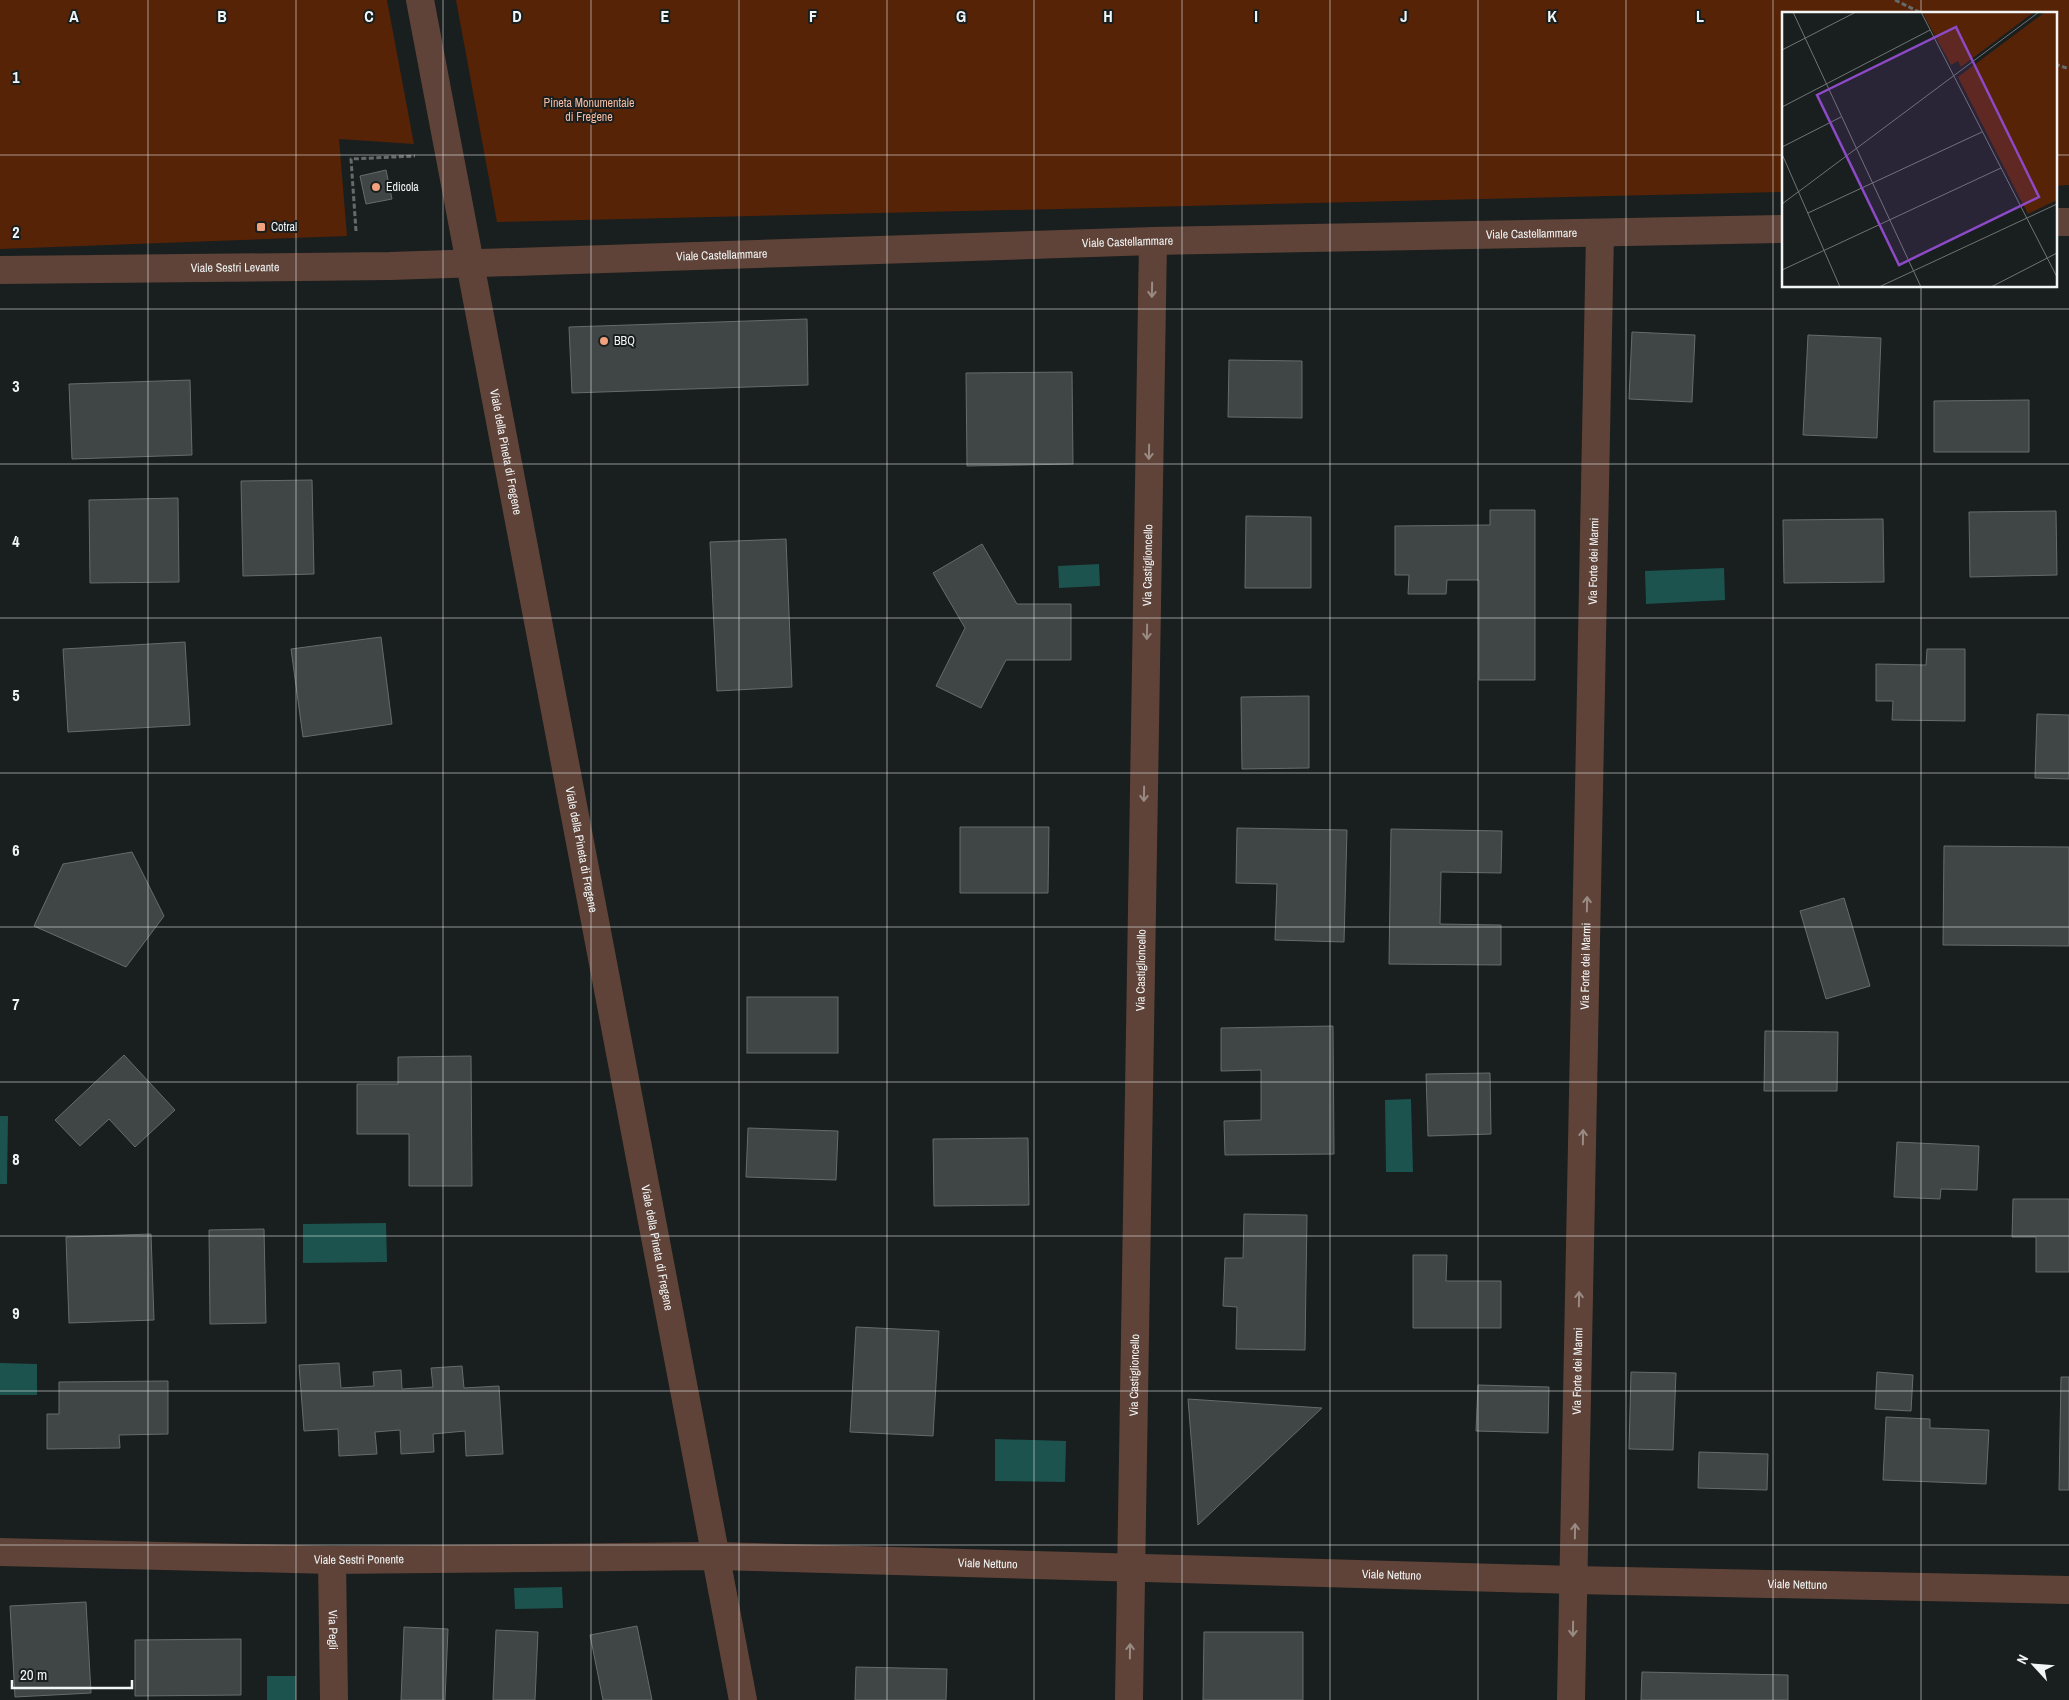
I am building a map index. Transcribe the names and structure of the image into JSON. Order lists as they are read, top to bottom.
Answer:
{
  "streets": {
    "street": [
      "Viale Castellammare",
      "Viale Sestri Levante",
      "Viale della Pineta di Fregene",
      "Via Forte dei Marmi",
      "Via Castiglioncello",
      "Viale Sestri Ponente",
      "Viale Nettuno",
      "Via Pegli"
    ]
  },
  "crossings": [
    ["Viale Castellammare", "Viale Sestri Levante"],
    ["Viale Castellammare", "Viale della Pineta di Fregene"],
    ["Viale Castellammare", "Via Forte dei Marmi"],
    ["Viale Castellammare", "Via Castiglioncello"],
    ["Viale Sestri Levante", "Viale della Pineta di Fregene"],
    ["Viale della Pineta di Fregene", "Viale Sestri Ponente"],
    ["Viale della Pineta di Fregene", "Viale Nettuno"],
    ["Via Forte dei Marmi", "Viale Nettuno"],
    ["Via Castiglioncello", "Viale Nettuno"],
    ["Viale Sestri Ponente", "Viale Nettuno"],
    ["Viale Sestri Ponente", "Via Pegli"]
  ],
  "one_way": ["Via Forte dei Marmi", "Via Castiglioncello"],
  "parks": ["Pineta Monumentale di Fregene"],
  "places": {
    "other": ["Edicola", "BBQ"],
    "transit": ["Cotral"]
  },
  "scale_bar": "20 m",
  "north": "top left",
  "grid": {
    "columns": [
      "A",
      "B",
      "C",
      "D",
      "E",
      "F",
      "G",
      "H",
      "I",
      "J",
      "K",
      "L"
    ],
    "rows": [
      "1",
      "2",
      "3",
      "4",
      "5",
      "6",
      "7",
      "8",
      "9"
    ]
  }
}
